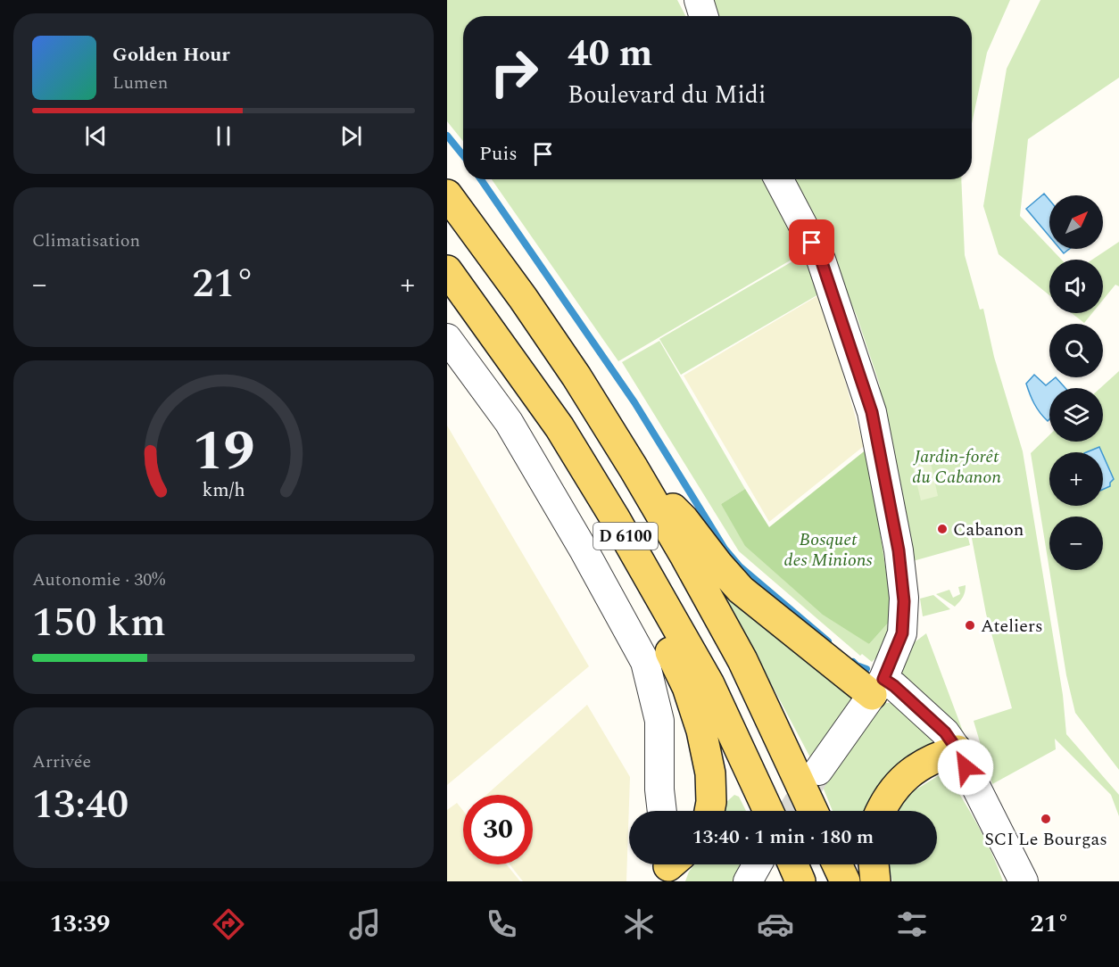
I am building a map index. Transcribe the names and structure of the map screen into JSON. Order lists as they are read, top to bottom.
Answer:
{
  "streets": {
    "main road": ["D 6100"]
  },
  "parks": ["Jardin-forêt du Cabanon", "Bosquet des Minions"],
  "places": ["Cabanon", "Ateliers", "SCI Le Bourgas"],
  "north": "top right",
  "page": {
    "turn": ["40 m", "Boulevard du Midi"],
    "song": ["Golden Hour", "Lumen"],
    "then": "Puis",
    "tile": [
      "Climatisation",
      ["Autonomie · 30%", "150 km"],
      ["Arrivée", "13:40"]
    ],
    "map_buttons": ["+", "−"],
    "heat": ["−", "21°", "+"],
    "limit": "30",
    "trip": "13:40 · 1 min · 180 m",
    "tabs": ["13:39", "21°"],
    "gauge": ["19", "km/h"]
  }
}
